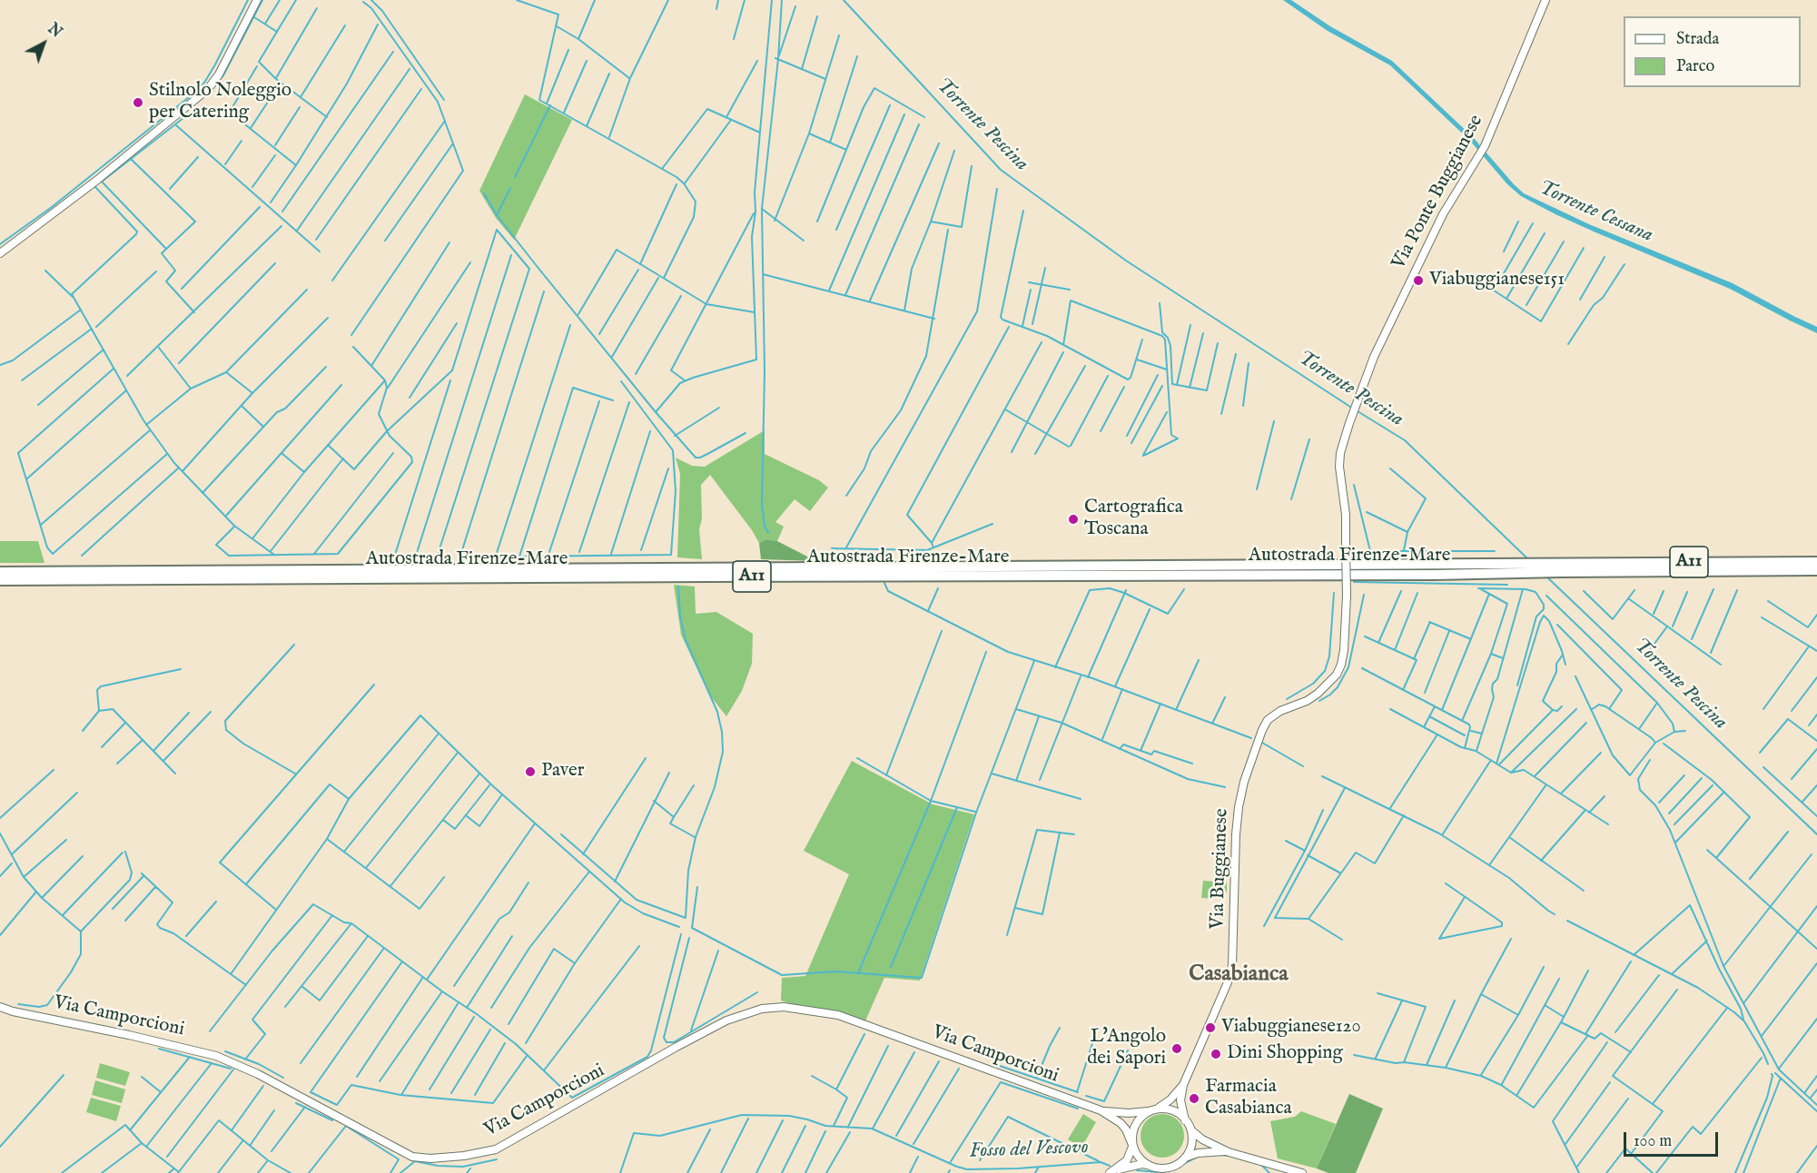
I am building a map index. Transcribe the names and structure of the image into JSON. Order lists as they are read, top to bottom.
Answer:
{
  "streets": {
    "highway": ["Autostrada Firenze-Mare", "A11"],
    "main road": ["Via Ponte Buggianese", "Via Buggianese", "Via Camporcioni"]
  },
  "crossings": [
    ["Via Ponte Buggianese", "Via Buggianese"]
  ],
  "districts": ["Casabianca"],
  "water": ["Torrente Pescina", "Torrente Cessana", "Fosso del Vescovo"],
  "places": [
    "Stilnolo Noleggio per Catering",
    "Viabuggianese151",
    "Cartografica Toscana",
    "Paver",
    "Viabuggianese120",
    "L'Angolo dei Sapori",
    "Dini Shopping",
    "Farmacia Casabianca"
  ],
  "legend": ["Strada", "Parco"],
  "scale_bar": "100 m",
  "north": "top right"
}
